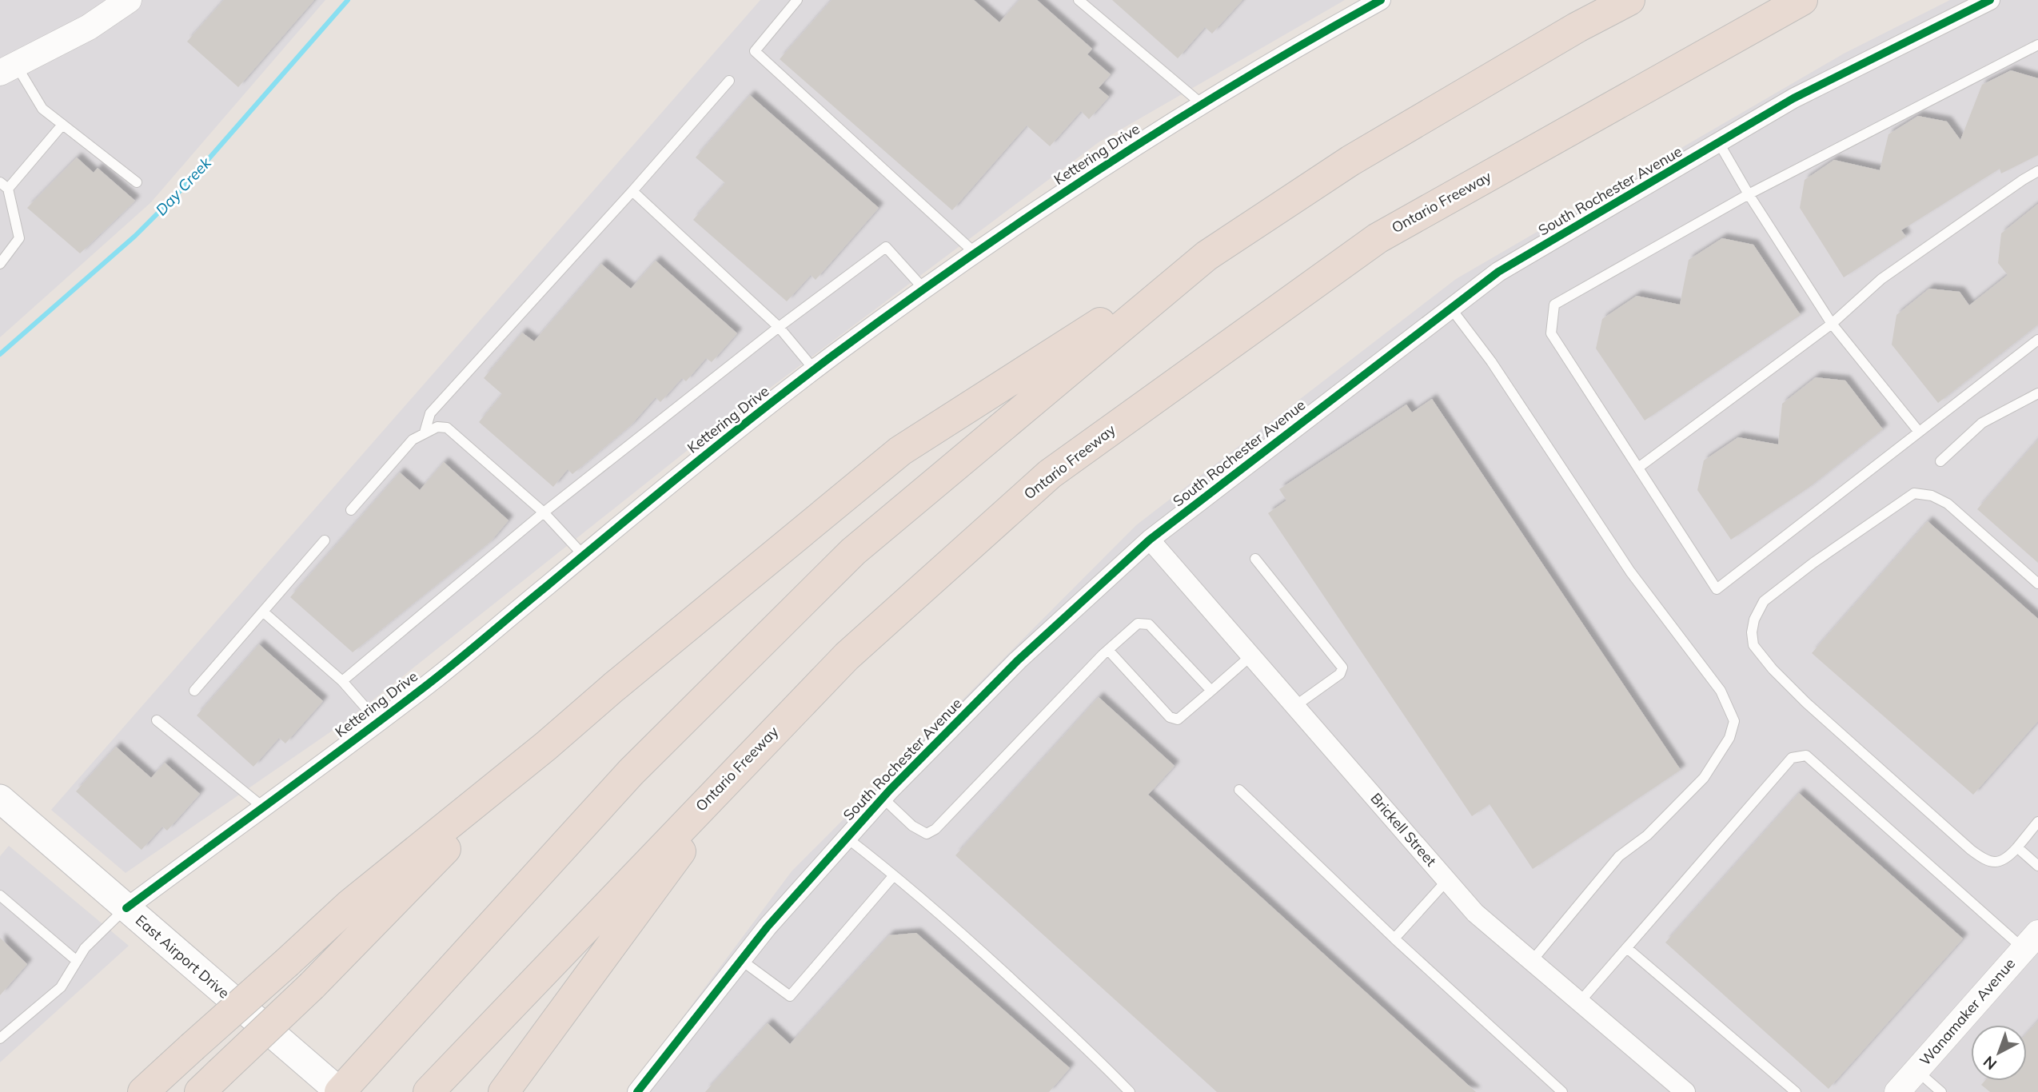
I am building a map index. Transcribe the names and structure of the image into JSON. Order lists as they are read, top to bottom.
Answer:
{
  "streets": {
    "highway": ["Ontario Freeway"],
    "main road": ["East Airport Drive"],
    "street": [
      "Kettering Drive",
      "South Rochester Avenue",
      "Brickell Street",
      "Wanamaker Avenue"
    ]
  },
  "crossings": [
    ["Kettering Drive", "East Airport Drive"],
    ["South Rochester Avenue", "Brickell Street"]
  ],
  "water": ["Day Creek"],
  "north": "bottom left"
}
